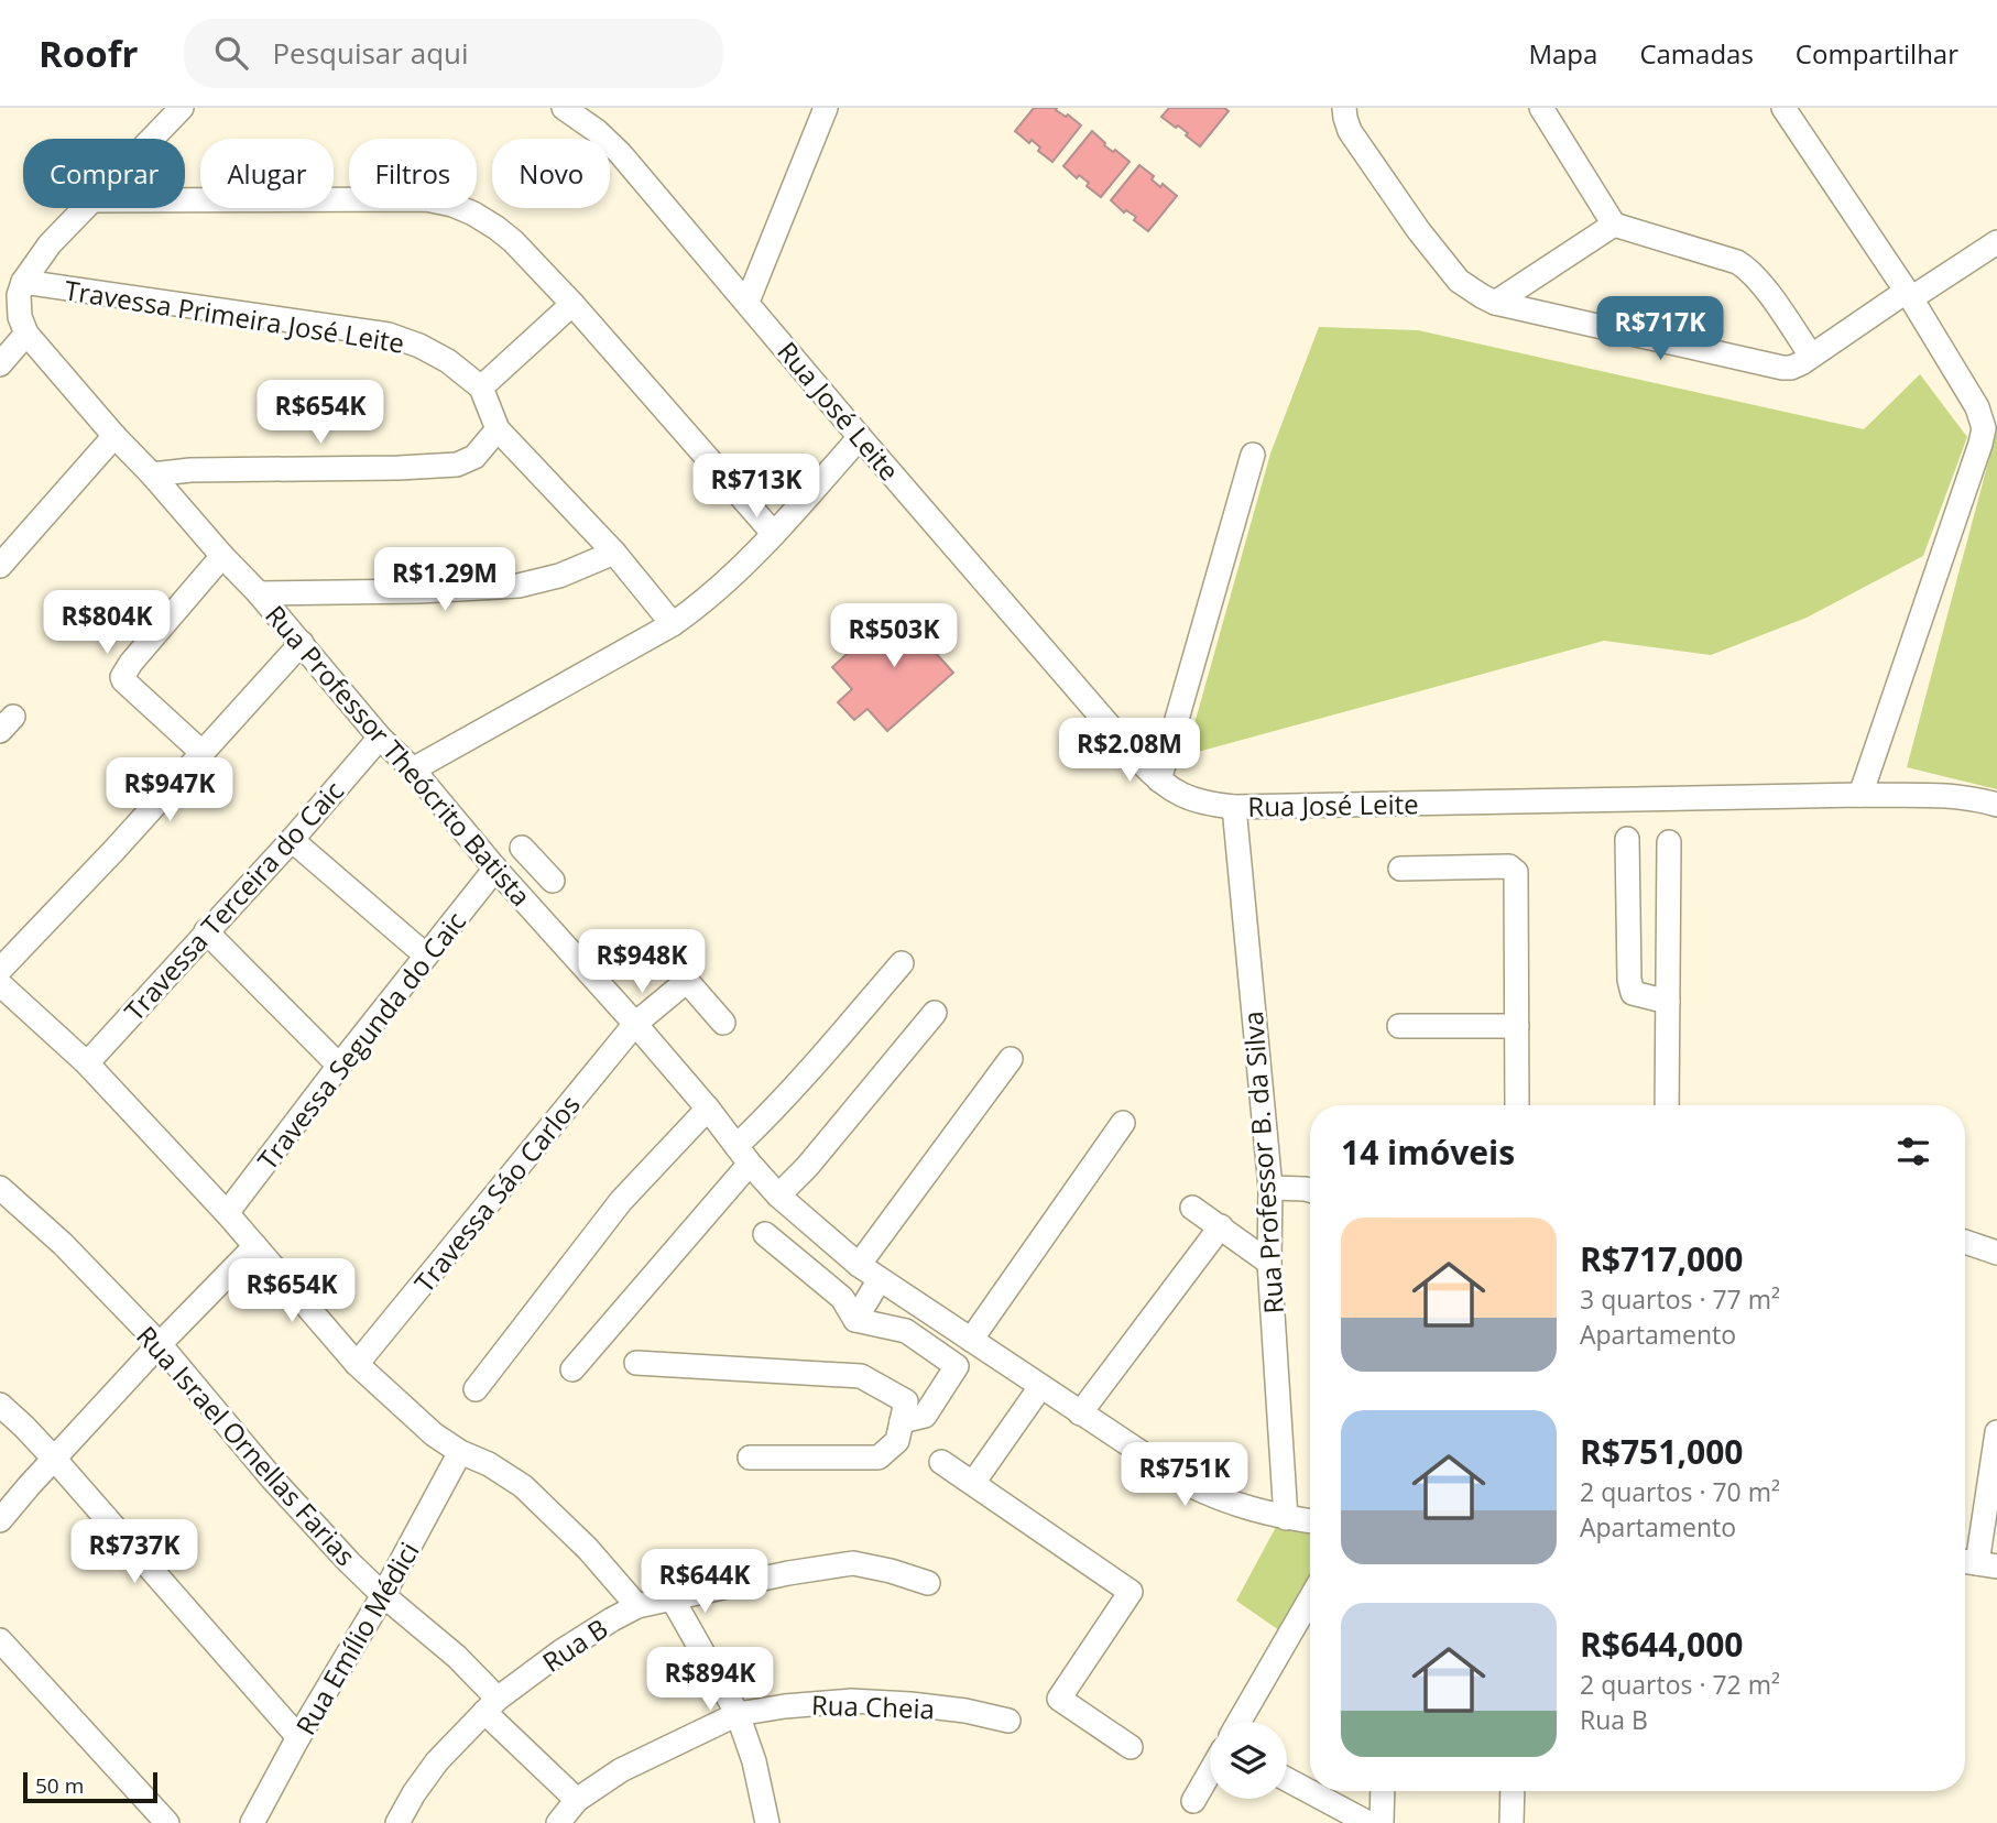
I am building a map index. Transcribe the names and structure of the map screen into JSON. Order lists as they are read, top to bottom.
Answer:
{
  "streets": {
    "street": [
      "Travessa Primeira José Leite",
      "Rua José Leite",
      "Rua Professor Theócrito Batista",
      "Travessa Terceira do Caic",
      "Travessa Segunda do Caic",
      "Rua Professor B. da Silva",
      "Travessa Sáo Carlos",
      "Rua Israel Ornellas Farias",
      "Rua Emílio Médici",
      "Rua B",
      "Rua Cheia"
    ]
  },
  "crossings": [
    ["Travessa Primeira José Leite", "Rua Professor Theócrito Batista"],
    ["Rua José Leite", "Rua Professor B. da Silva"],
    ["Rua Professor Theócrito Batista", "Travessa Terceira do Caic"],
    ["Rua Professor Theócrito Batista", "Travessa Segunda do Caic"],
    ["Rua Professor Theócrito Batista", "Rua Professor B. da Silva"],
    ["Rua Professor Theócrito Batista", "Travessa Sáo Carlos"],
    ["Rua Israel Ornellas Farias", "Rua Emílio Médici"],
    ["Rua Israel Ornellas Farias", "Rua B"],
    ["Rua Israel Ornellas Farias", "Rua Cheia"]
  ],
  "scale_bar": "50 m",
  "page": {
    "header": "Roofr",
    "search": "Pesquisar aqui",
    "nav": ["Mapa", "Camadas", "Compartilhar"],
    "chip": [
      "Comprar",
      "Alugar",
      "Filtros",
      "Novo"
    ],
    "price": [
      "R$717K",
      "R$654K",
      "R$713K",
      "R$1.29M",
      "R$804K",
      "R$503K",
      "R$2.08M",
      "R$947K",
      "R$948K",
      "R$654K",
      "R$751K",
      "R$737K",
      "R$644K",
      "R$894K"
    ],
    "heading": "14 imóveis",
    "list": [
      {
        "name": "R$717,000",
        "note": "3 quartos · 77 m² · Apartamento"
      },
      {
        "name": "R$751,000",
        "note": "2 quartos · 70 m² · Apartamento"
      },
      {
        "name": "R$644,000",
        "note": "2 quartos · 72 m² · Rua B"
      }
    ],
    "scale": "50 m"
  }
}
